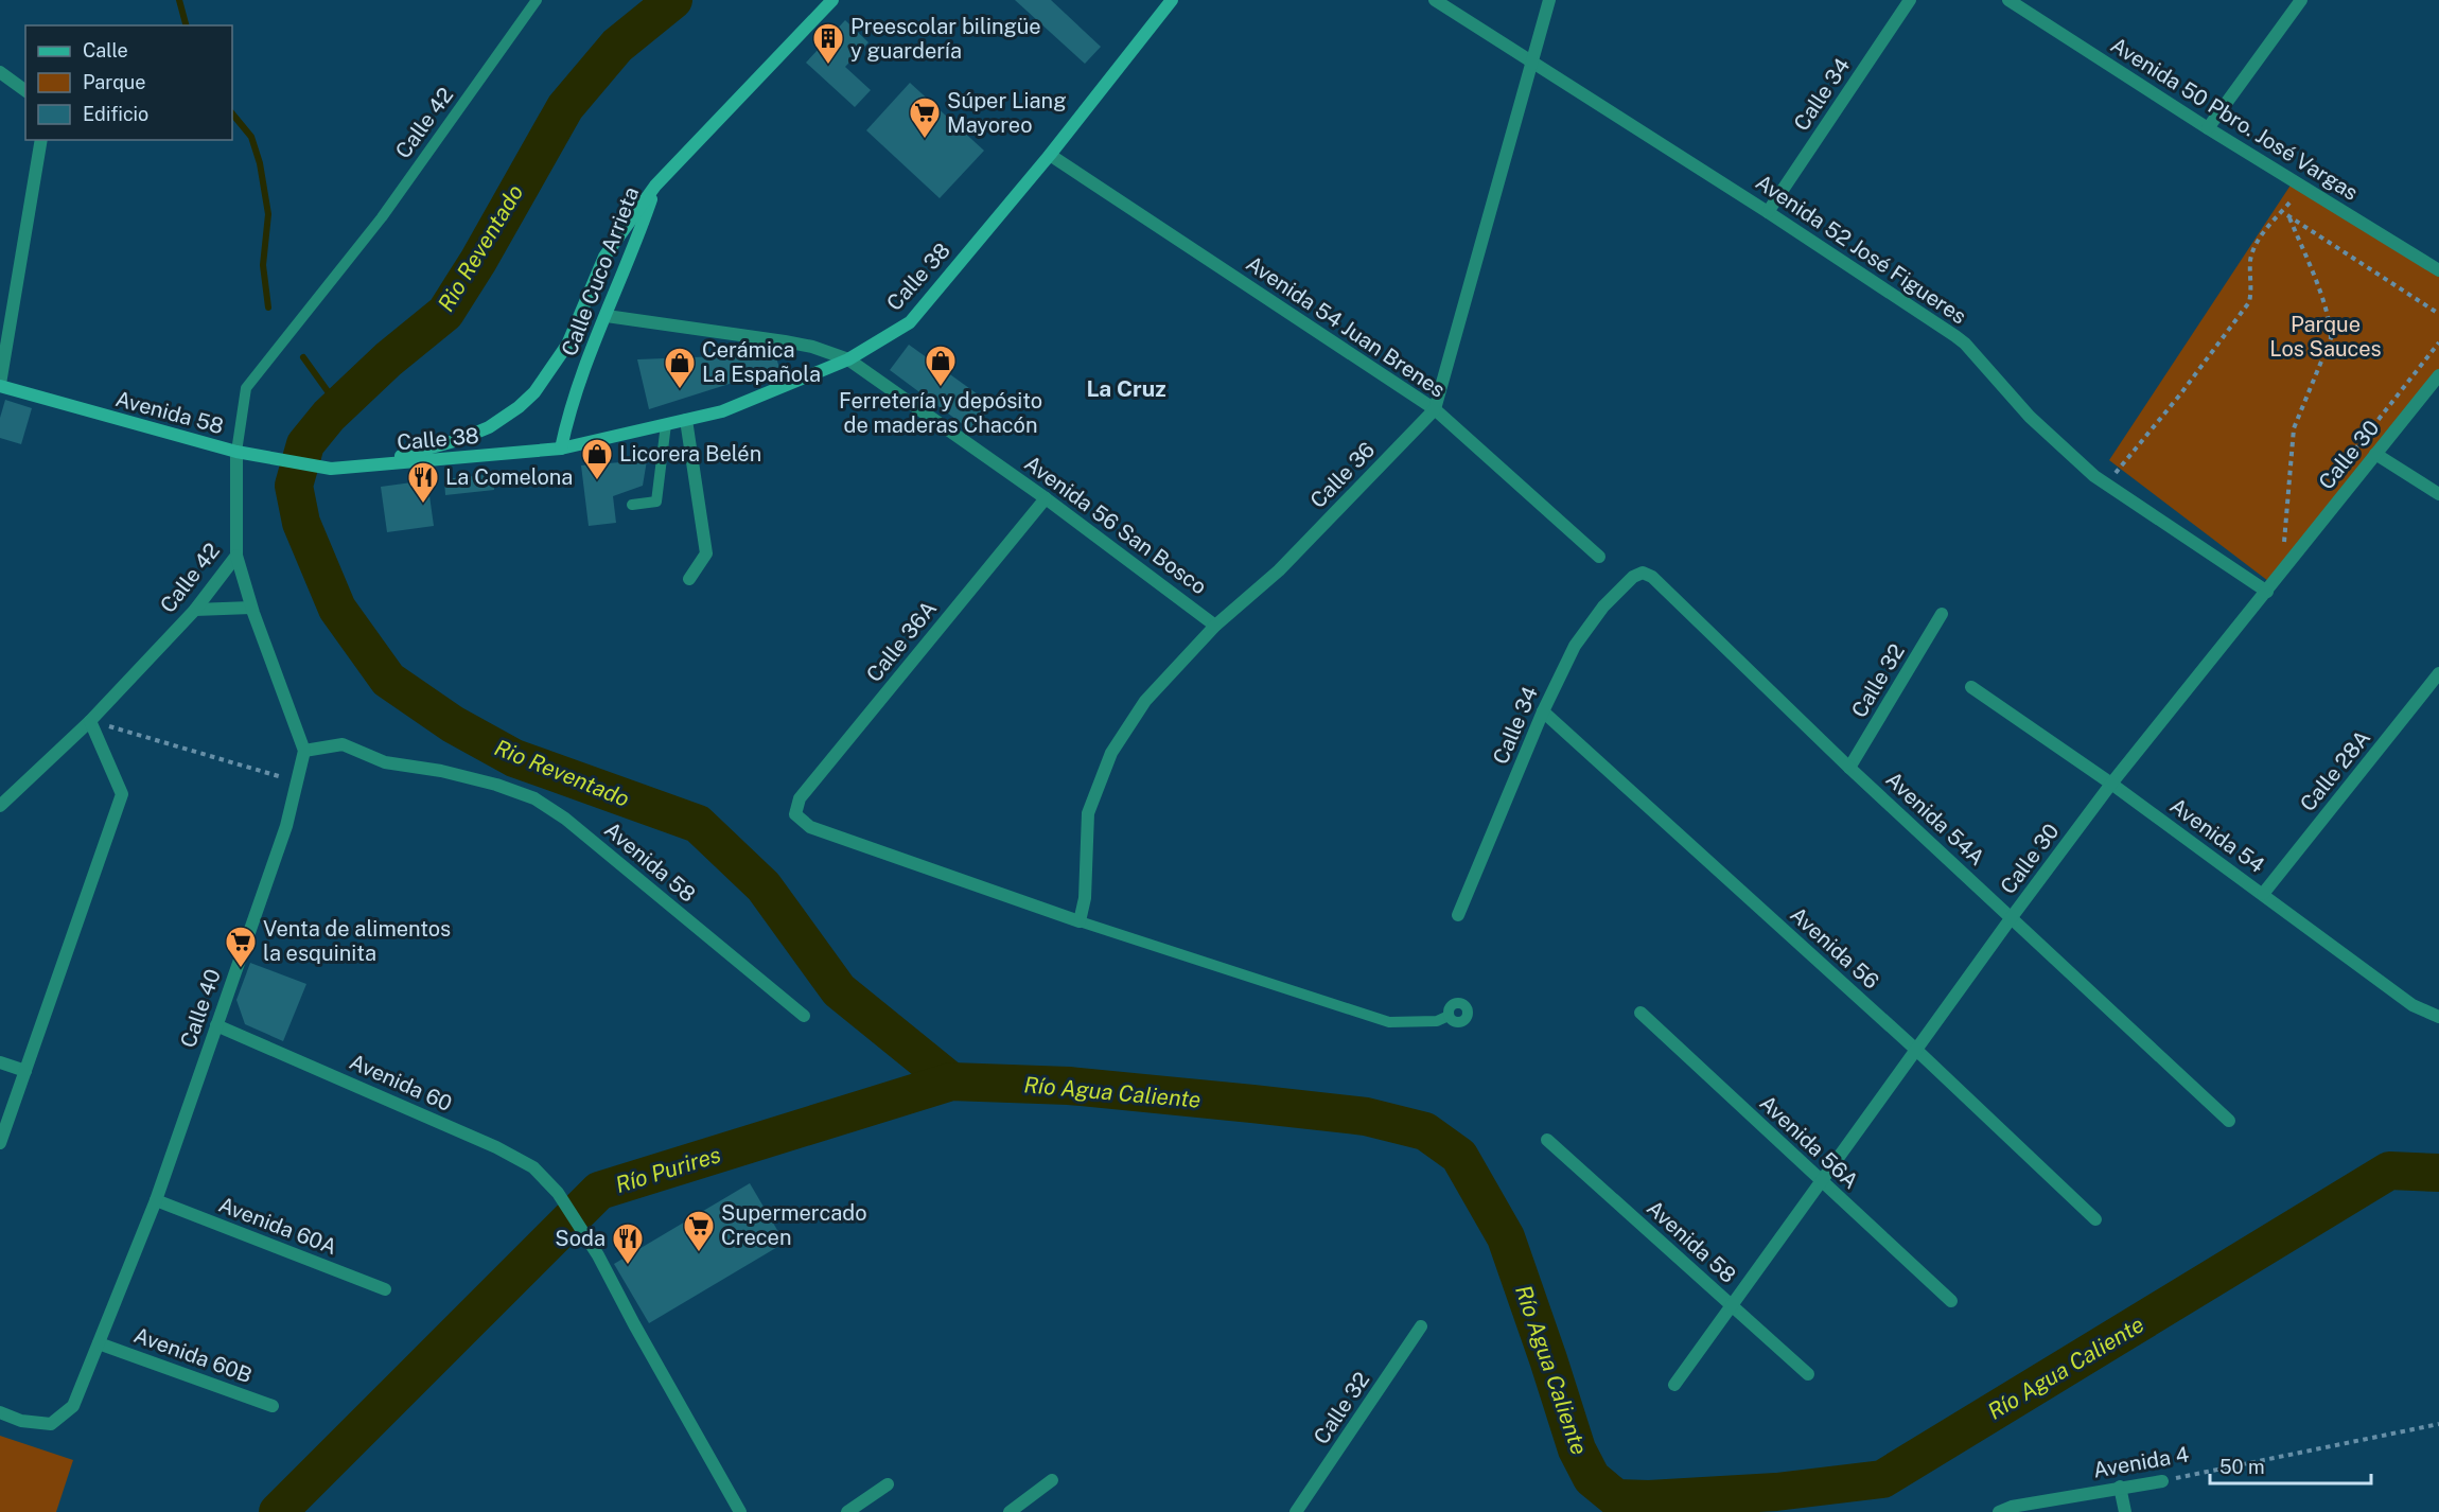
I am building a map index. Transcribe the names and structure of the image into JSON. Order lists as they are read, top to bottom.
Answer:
{
  "streets": {
    "main road": ["Calle Cuco Arrieta", "Calle 38", "Avenida 58"],
    "street": [
      "Calle 34",
      "Avenida 50 Pbro. José Vargas",
      "Calle 42",
      "Avenida 52 José Figueres",
      "Avenida 54 Juan Brenes",
      "Calle 30",
      "Calle 36",
      "Avenida 56 San Bosco",
      "Calle 36A",
      "Calle 32",
      "Calle 28A",
      "Avenida 54A",
      "Avenida 54",
      "Avenida 56",
      "Calle 40",
      "Avenida 60",
      "Avenida 56A",
      "Avenida 60A",
      "Avenida 60B",
      "Avenida 4"
    ]
  },
  "crossings": [
    ["Calle 34", "Avenida 52 José Figueres"],
    ["Calle 34", "Avenida 54A"],
    ["Calle 34", "Avenida 56"],
    ["Calle 42", "Avenida 58"],
    ["Avenida 52 José Figueres", "Calle 30"],
    ["Avenida 52 José Figueres", "Calle 36"],
    ["Calle Cuco Arrieta", "Calle 38"],
    ["Calle Cuco Arrieta", "Avenida 58"],
    ["Calle Cuco Arrieta", "Avenida 56 San Bosco"],
    ["Calle 38", "Avenida 54 Juan Brenes"],
    ["Calle 38", "Avenida 58"],
    ["Calle 38", "Avenida 56 San Bosco"],
    ["Avenida 54 Juan Brenes", "Calle 36"],
    ["Avenida 58", "Calle 30"],
    ["Avenida 58", "Calle 40"],
    ["Calle 30", "Avenida 54A"],
    ["Calle 30", "Avenida 54"],
    ["Calle 30", "Avenida 56"],
    ["Calle 30", "Avenida 56A"],
    ["Calle 36", "Avenida 56 San Bosco"],
    ["Calle 36", "Calle 36A"],
    ["Avenida 56 San Bosco", "Calle 36A"],
    ["Calle 32", "Avenida 54A"],
    ["Calle 28A", "Avenida 54"],
    ["Calle 40", "Avenida 60"],
    ["Calle 40", "Avenida 60A"],
    ["Calle 40", "Avenida 60B"]
  ],
  "districts": ["La Cruz"],
  "water": ["Rio Reventado", "Río Agua Caliente", "Río Purires"],
  "parks": ["Parque Los Sauces"],
  "places": {
    "building": ["Preescolar bilingüe y guardería"],
    "supermarket": ["Súper Liang Mayoreo", "Venta de alimentos la esquinita", "Supermercado Crecen"],
    "shop": ["Ferretería y depósito de maderas Chacón", "Cerámica La Española", "Licorera Belén"],
    "restaurant": ["La Comelona", "Soda"]
  },
  "legend": ["Calle", "Parque", "Edificio"],
  "scale_bar": "50 m"
}
